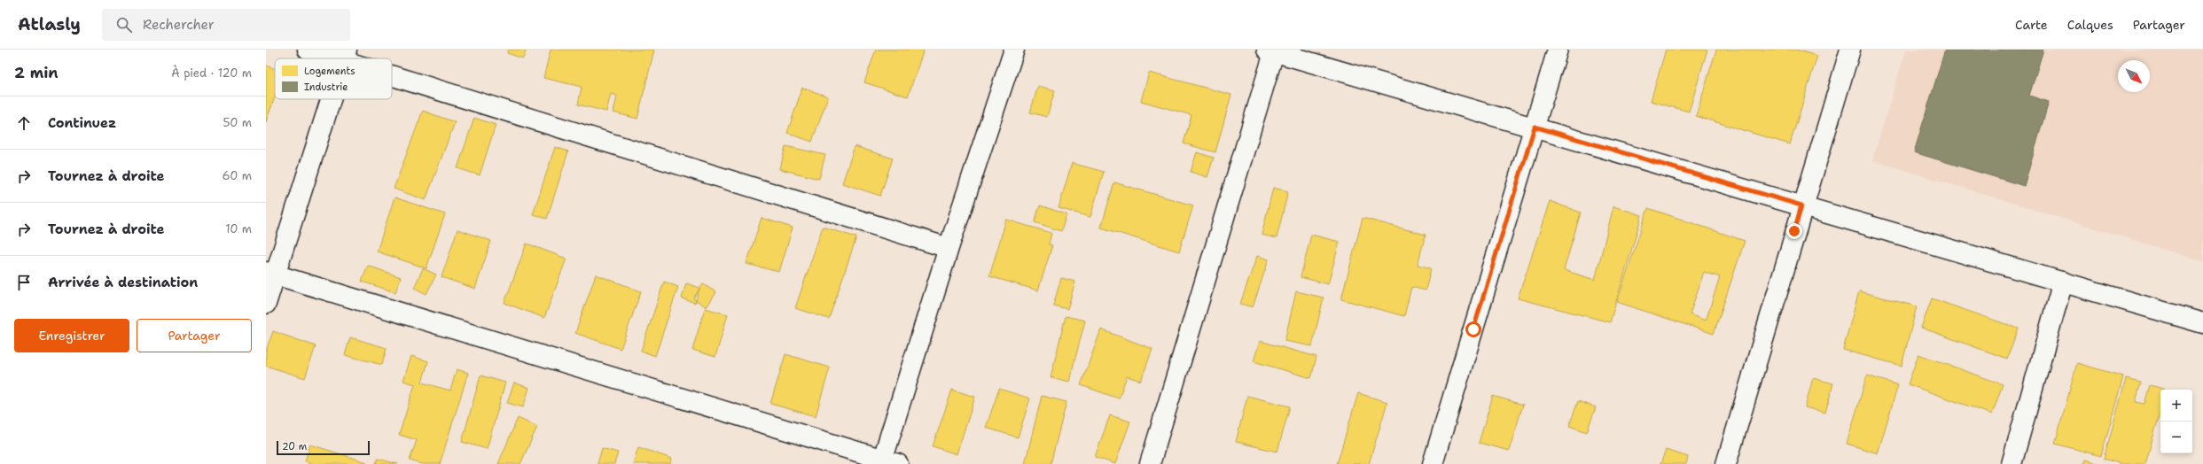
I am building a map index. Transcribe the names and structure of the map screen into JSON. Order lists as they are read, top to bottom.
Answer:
{
  "legend": ["Logements", "Industrie"],
  "scale_bar": "20 m",
  "north": "bottom right",
  "page": {
    "header": "Atlasly",
    "search": "Rechercher",
    "nav": ["Carte", "Calques", "Partager"],
    "heading": ["2 min", "À pied · 120 m"],
    "list": [
      ["Continuez", "50 m"],
      ["Tournez à droite", "60 m"],
      ["Tournez à droite", "10 m"],
      "Arrivée à destination"
    ],
    "buttons": ["Enregistrer", "Partager"],
    "map_buttons": ["+", "−"],
    "scale": "20 m"
  }
}
